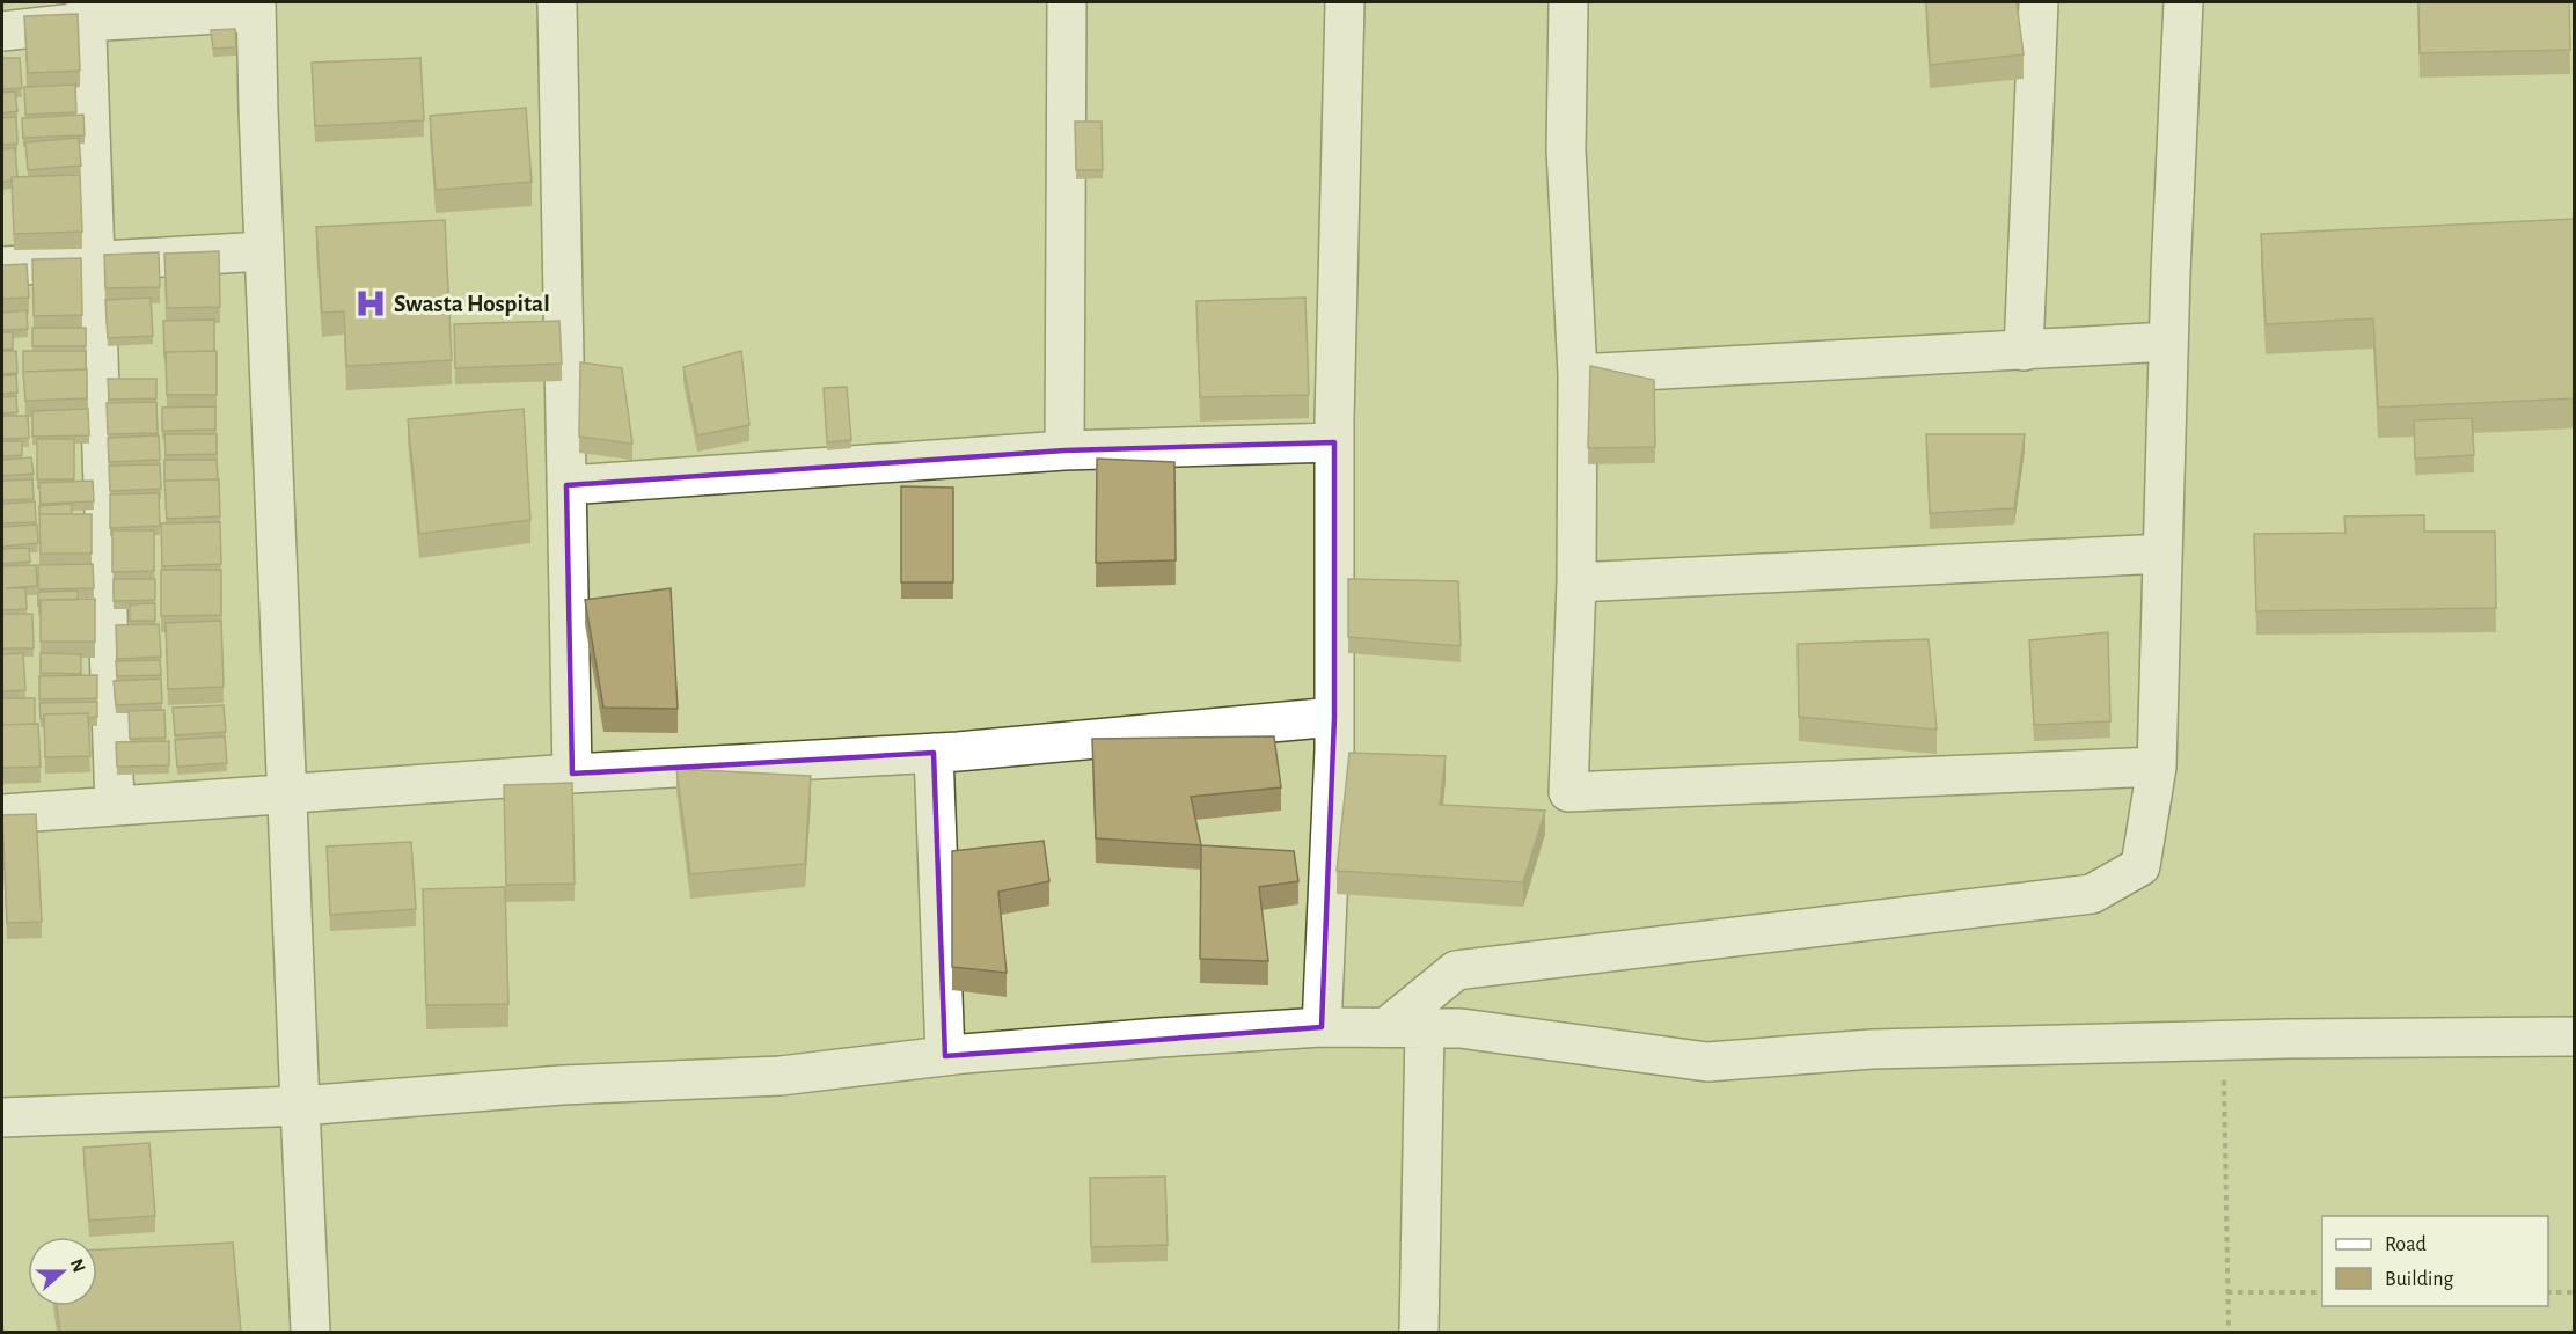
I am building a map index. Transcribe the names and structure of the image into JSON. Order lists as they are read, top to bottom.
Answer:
{
  "places": {
    "hospital": ["Swasta Hospital"]
  },
  "legend": ["Road", "Building"],
  "north": "right"
}
